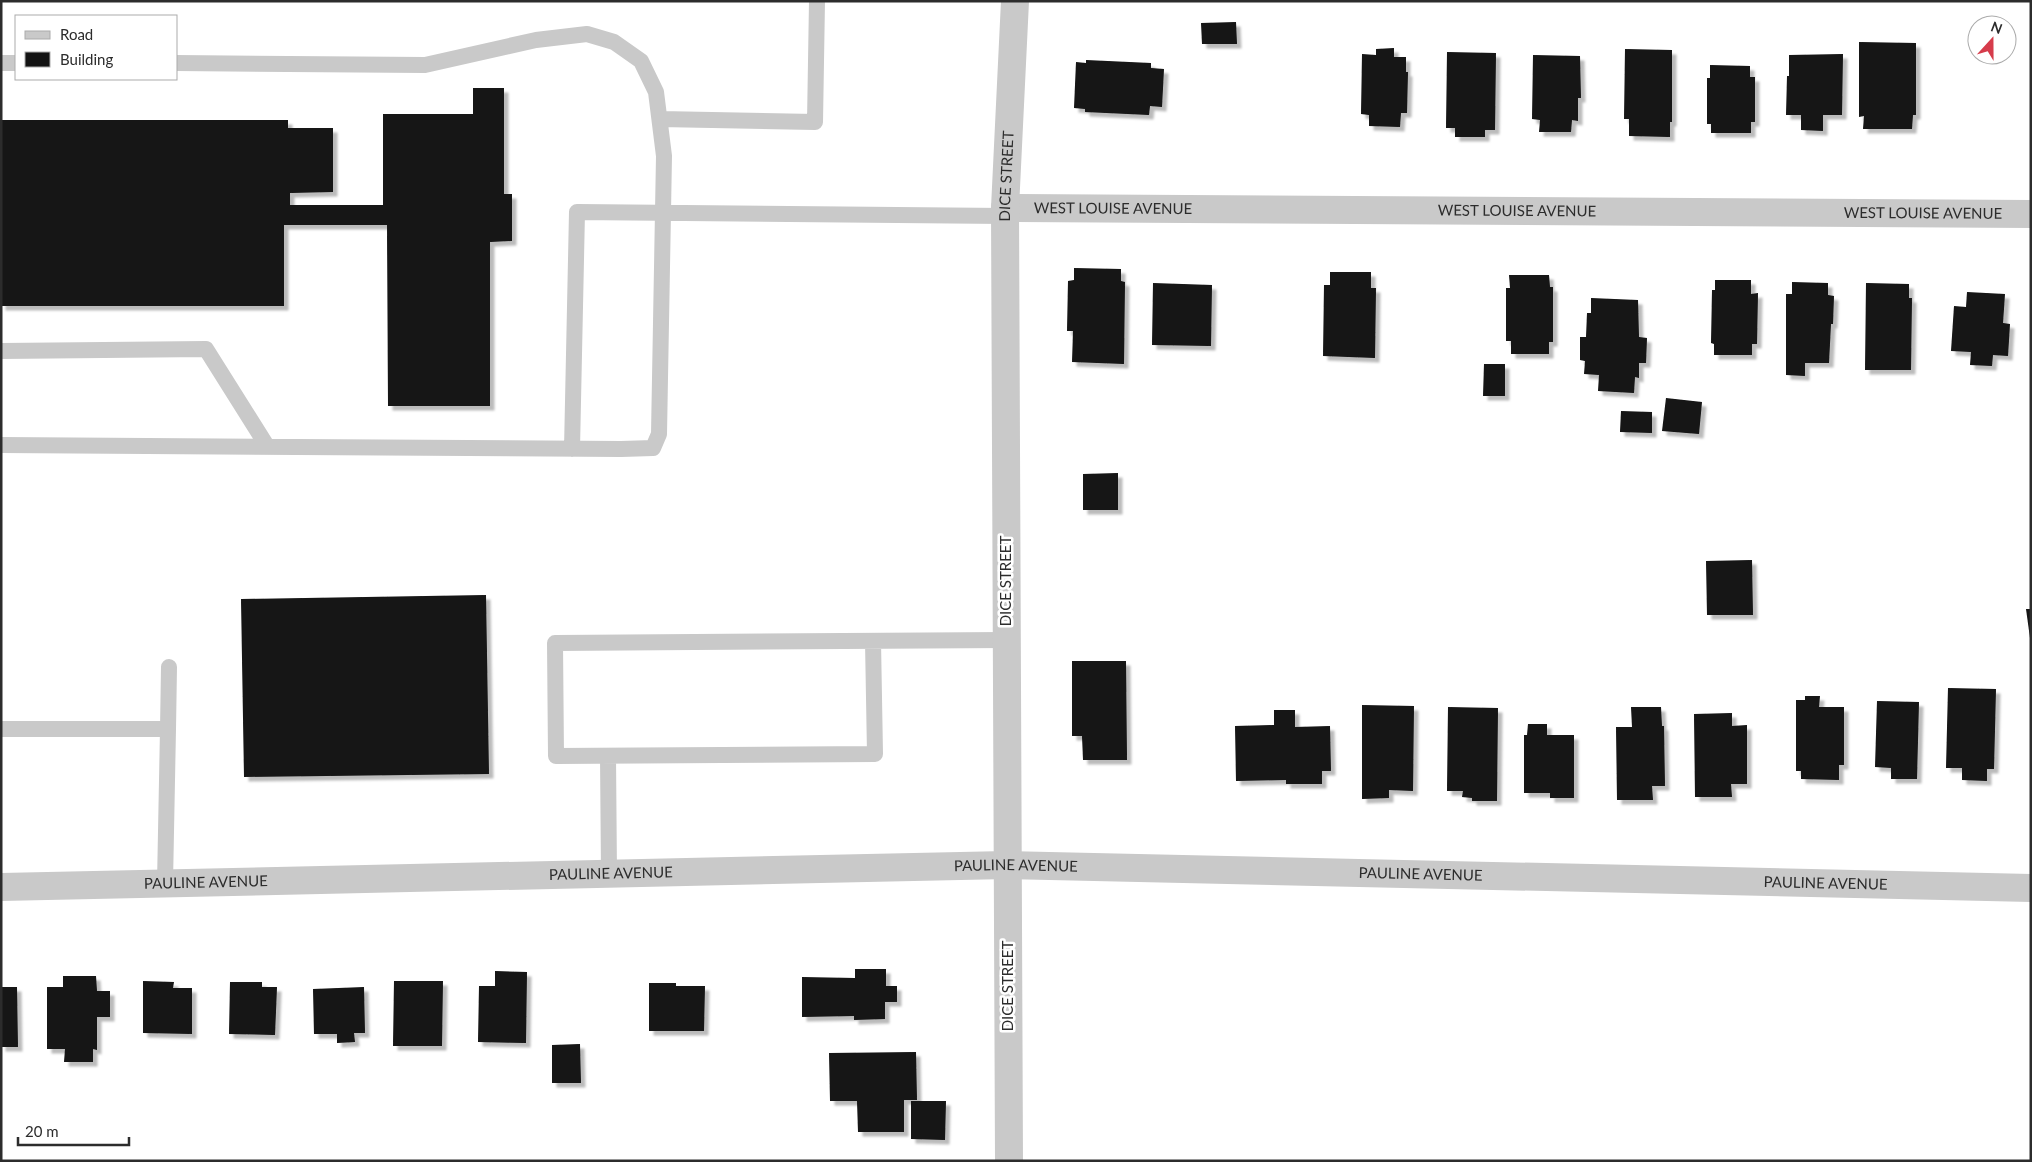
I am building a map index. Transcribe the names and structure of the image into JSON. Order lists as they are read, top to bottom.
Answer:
{
  "streets": {
    "street": ["DICE STREET", "WEST LOUISE AVENUE", "PAULINE AVENUE"]
  },
  "crossings": [
    ["DICE STREET", "WEST LOUISE AVENUE"],
    ["DICE STREET", "PAULINE AVENUE"]
  ],
  "legend": ["Road", "Building"],
  "scale_bar": "20 m",
  "north": "top"
}
